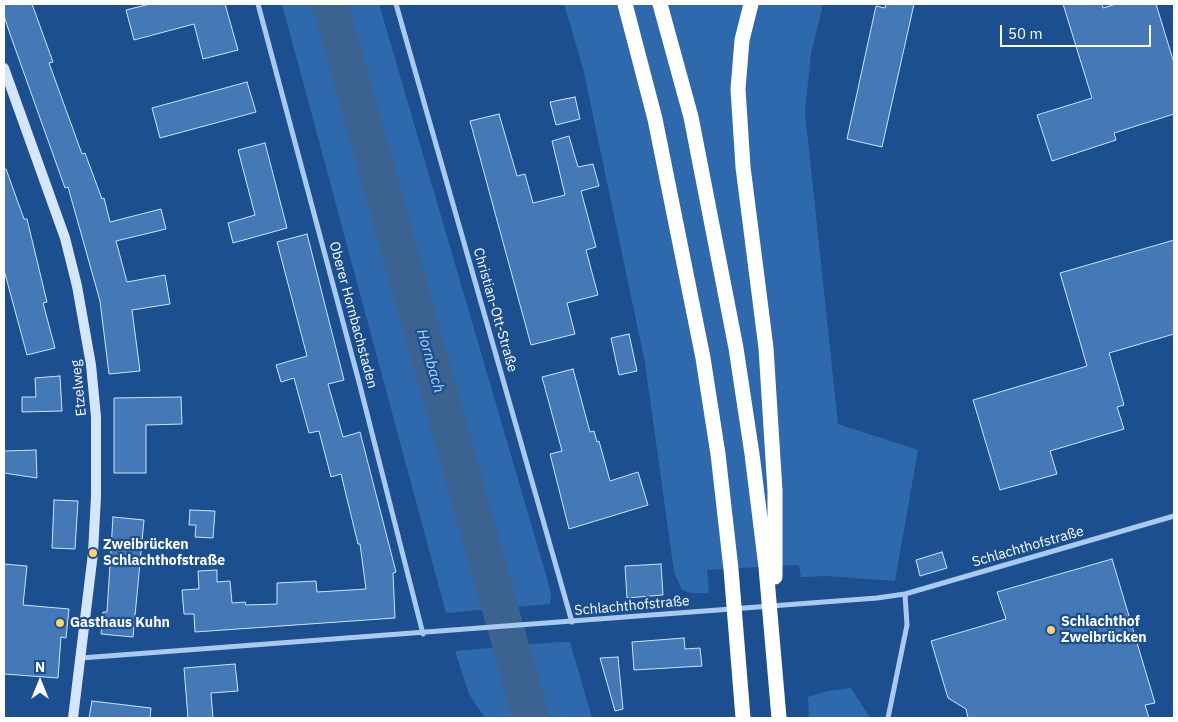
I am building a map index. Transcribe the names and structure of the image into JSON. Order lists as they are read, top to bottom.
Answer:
{
  "streets": {
    "street": [
      "Christian-Ott-Straße",
      "Oberer Hornbachstaden",
      "Etzelweg",
      "Schlachthofstraße"
    ]
  },
  "crossings": [
    ["Christian-Ott-Straße", "Schlachthofstraße"],
    ["Oberer Hornbachstaden", "Schlachthofstraße"],
    ["Etzelweg", "Schlachthofstraße"]
  ],
  "water": ["Hornbach"],
  "places": ["Zweibrücken Schlachthofstraße", "Gasthaus Kuhn", "Schlachthof Zweibrücken"],
  "scale_bar": "50 m",
  "north": "top"
}
